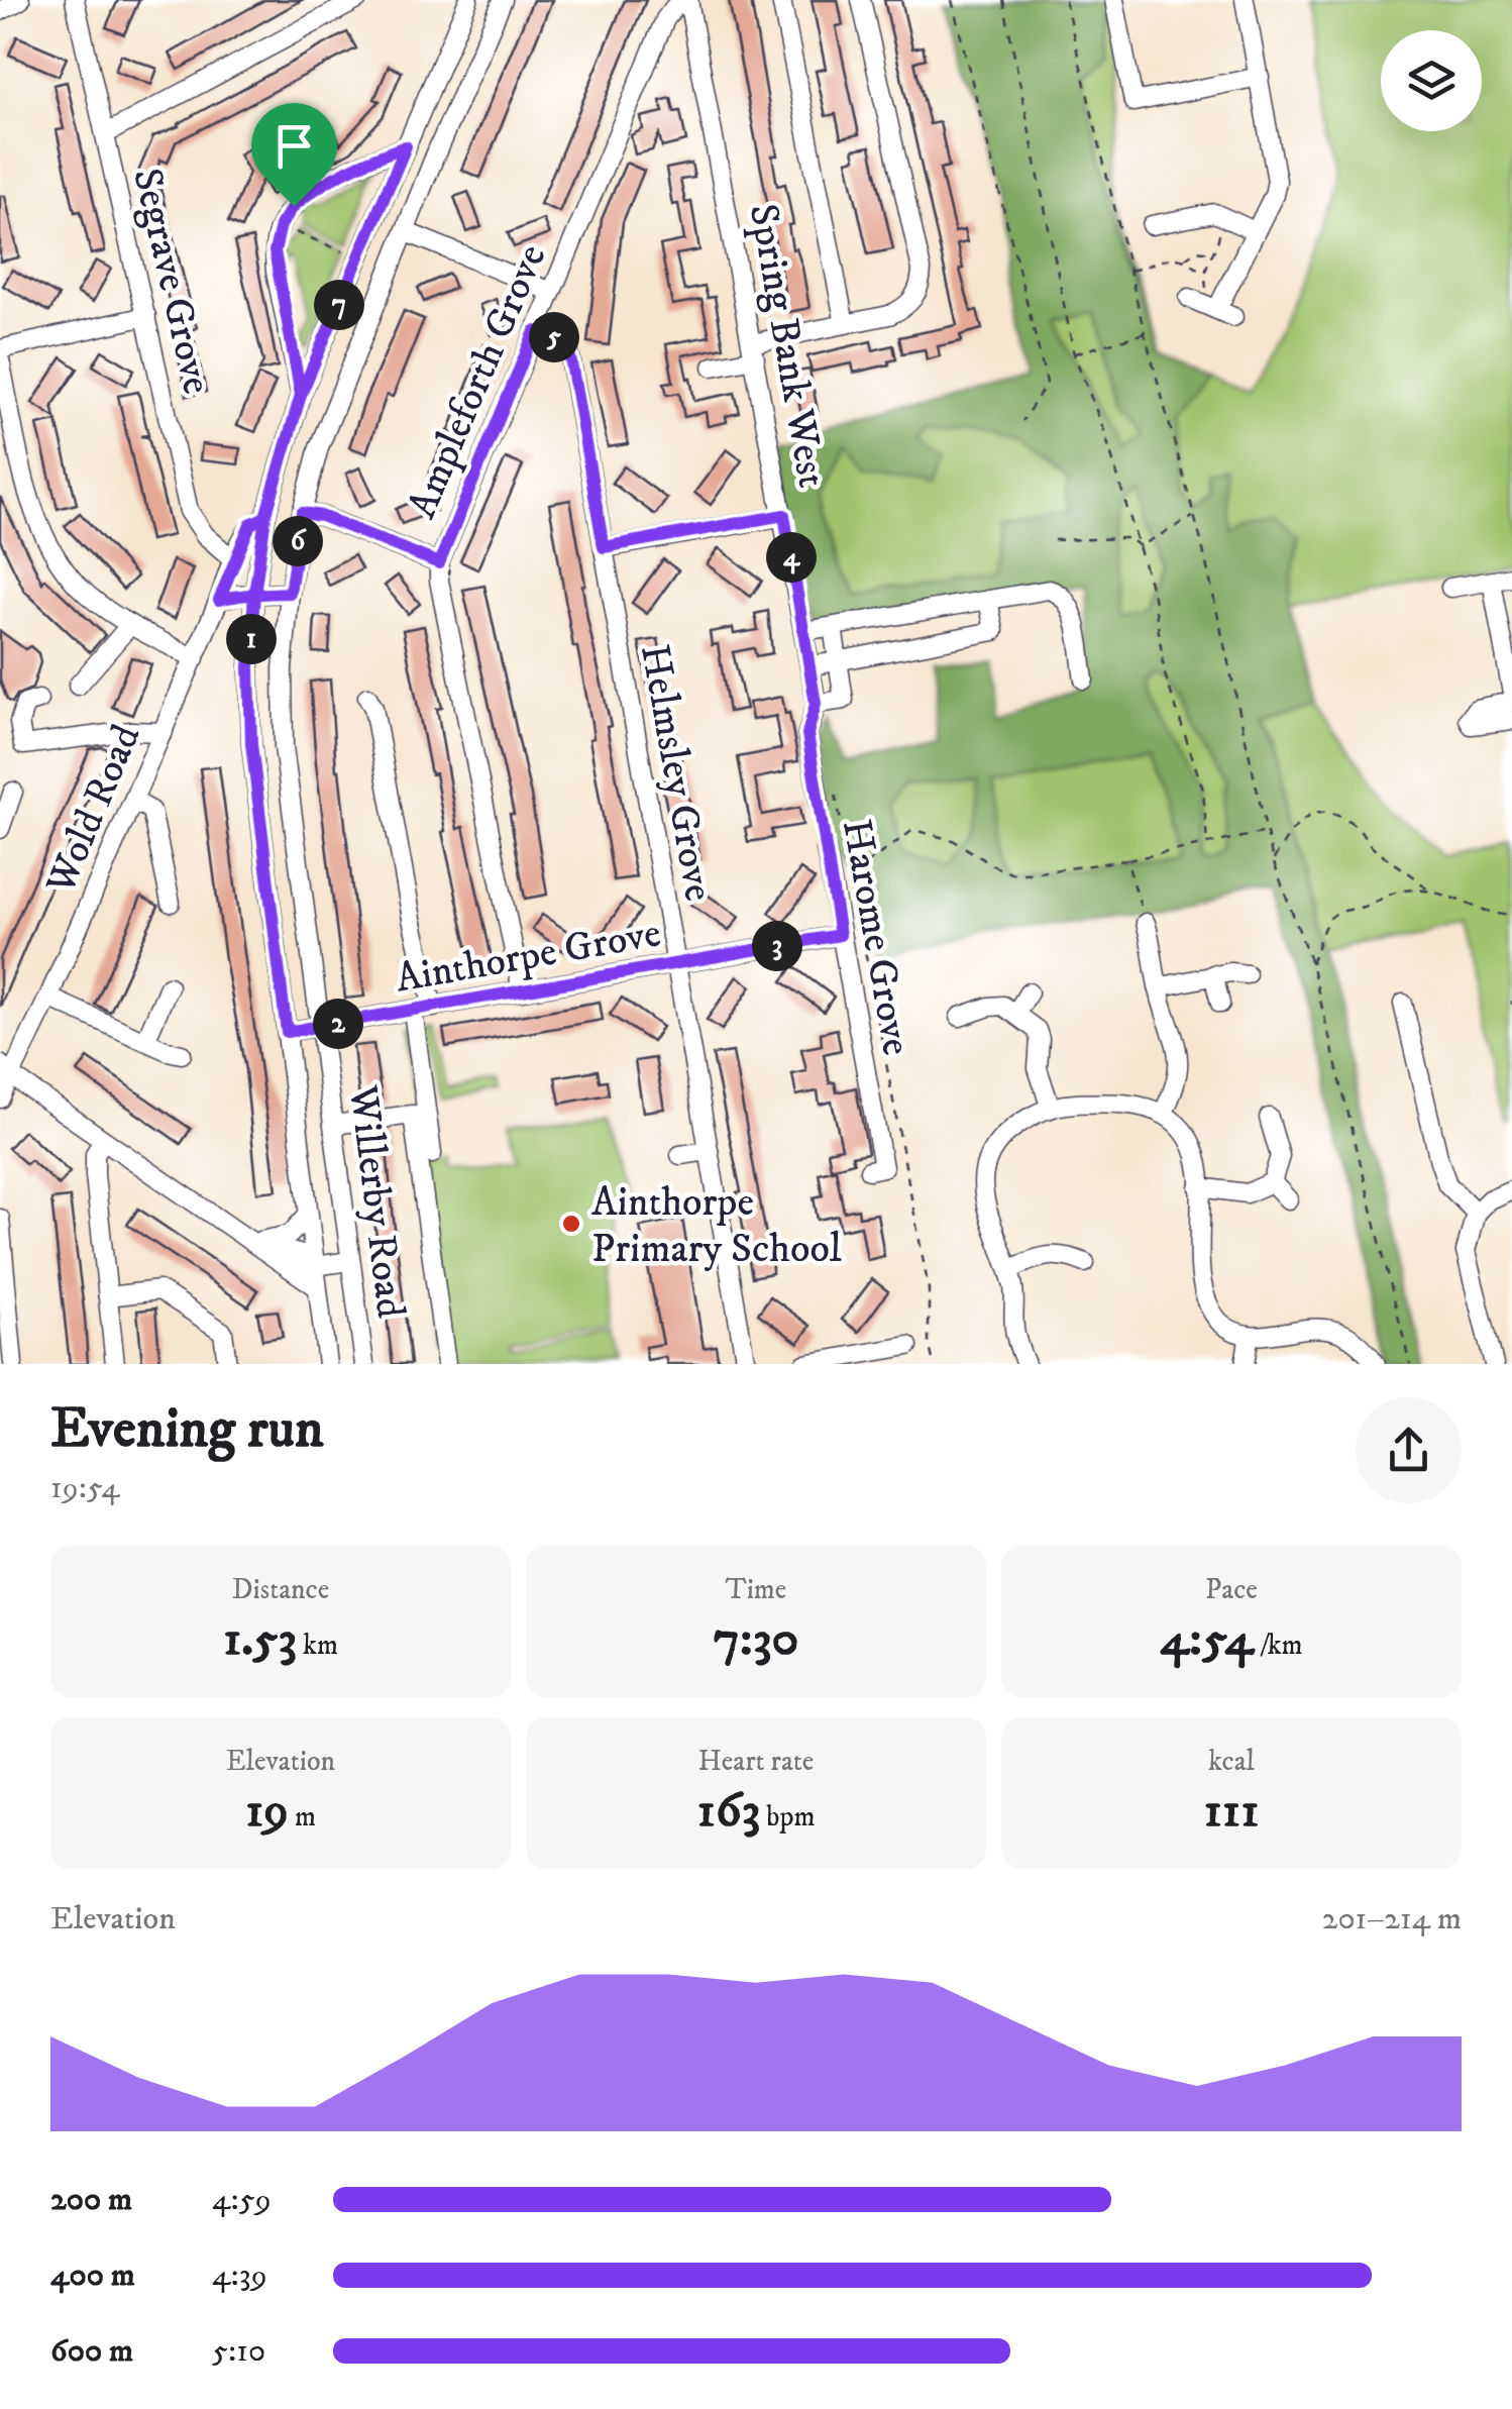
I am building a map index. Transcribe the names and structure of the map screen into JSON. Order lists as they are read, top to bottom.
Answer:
{
  "streets": {
    "street": [
      "Segrave Grove",
      "Spring Bank West",
      "Ampleforth Grove",
      "Helmsley Grove",
      "Wold Road",
      "Harome Grove",
      "Ainthorpe Grove",
      "Willerby Road"
    ]
  },
  "crossings": [
    ["Segrave Grove", "Wold Road"],
    ["Spring Bank West", "Ampleforth Grove"],
    ["Spring Bank West", "Harome Grove"],
    ["Ampleforth Grove", "Helmsley Grove"],
    ["Ampleforth Grove", "Ainthorpe Grove"],
    ["Helmsley Grove", "Ainthorpe Grove"],
    ["Wold Road", "Willerby Road"],
    ["Harome Grove", "Ainthorpe Grove"],
    ["Ainthorpe Grove", "Willerby Road"]
  ],
  "places": ["Ainthorpe Primary School"],
  "page": {
    "pins": [
      "7",
      "5",
      "6",
      "4",
      "1",
      "3",
      "2"
    ],
    "heading": ["Evening run", "19:54"],
    "stats": [
      ["Distance", "1.53 km"],
      ["Time", "7:30"],
      ["Pace", "4:54 /km"],
      ["Elevation", "19 m"],
      ["Heart rate", "163 bpm"],
      ["kcal", "111"]
    ],
    "chart": ["Elevation", "201–214 m"],
    "list": [
      {
        "name": "200 m",
        "note": "4:59"
      },
      {
        "name": "400 m",
        "note": "4:39"
      },
      {
        "name": "600 m",
        "note": "5:10"
      }
    ]
  }
}
